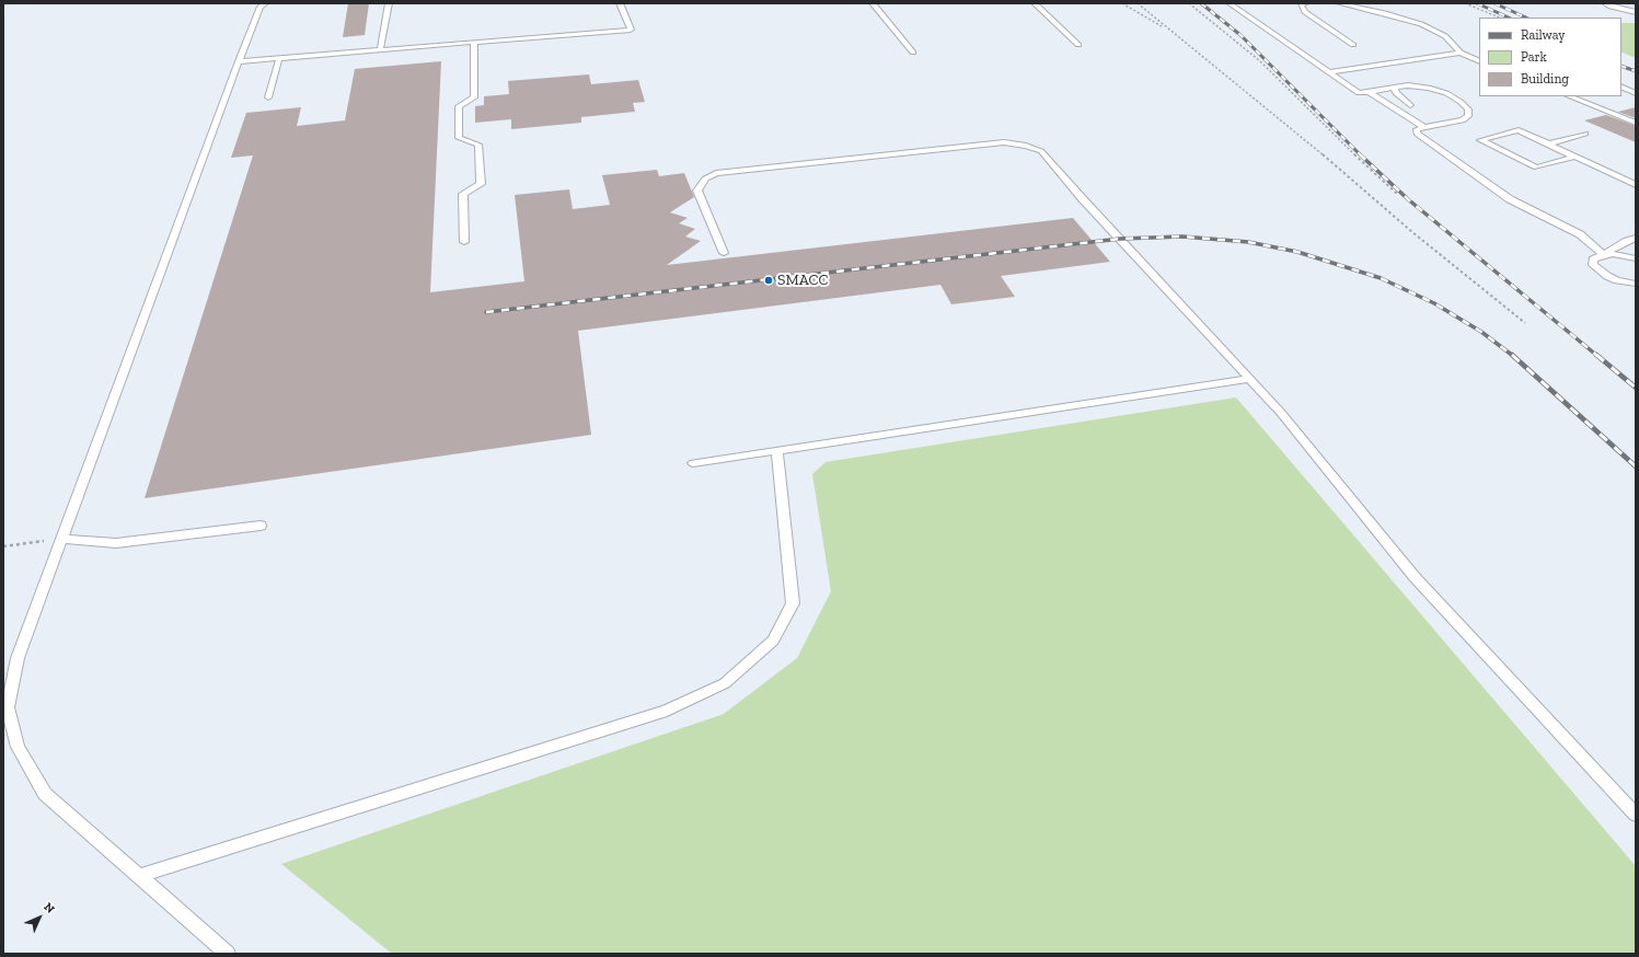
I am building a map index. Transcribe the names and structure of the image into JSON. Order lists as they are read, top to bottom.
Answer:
{
  "places": ["SMACC"],
  "legend": ["Railway", "Park", "Building"],
  "north": "top right"
}
